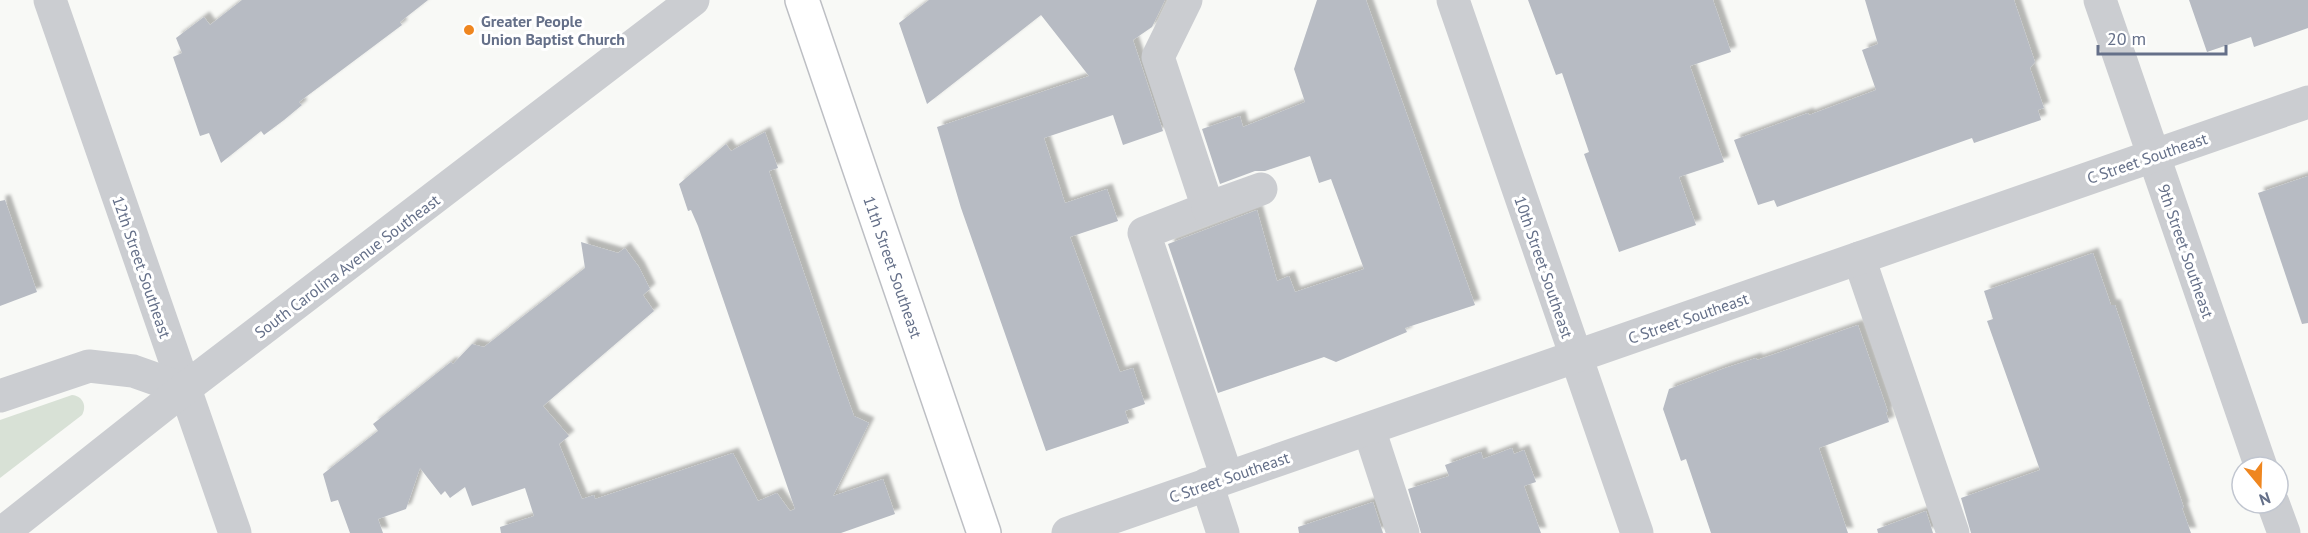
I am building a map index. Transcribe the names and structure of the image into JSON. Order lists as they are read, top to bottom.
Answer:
{
  "streets": {
    "main road": ["11th Street Southeast"],
    "street": [
      "C Street Southeast",
      "9th Street Southeast",
      "South Carolina Avenue Southeast",
      "12th Street Southeast",
      "10th Street Southeast"
    ]
  },
  "crossings": [
    ["C Street Southeast", "9th Street Southeast"],
    ["C Street Southeast", "10th Street Southeast"],
    ["South Carolina Avenue Southeast", "12th Street Southeast"]
  ],
  "places": ["Greater People Union Baptist Church"],
  "scale_bar": "20 m",
  "north": "bottom"
}
